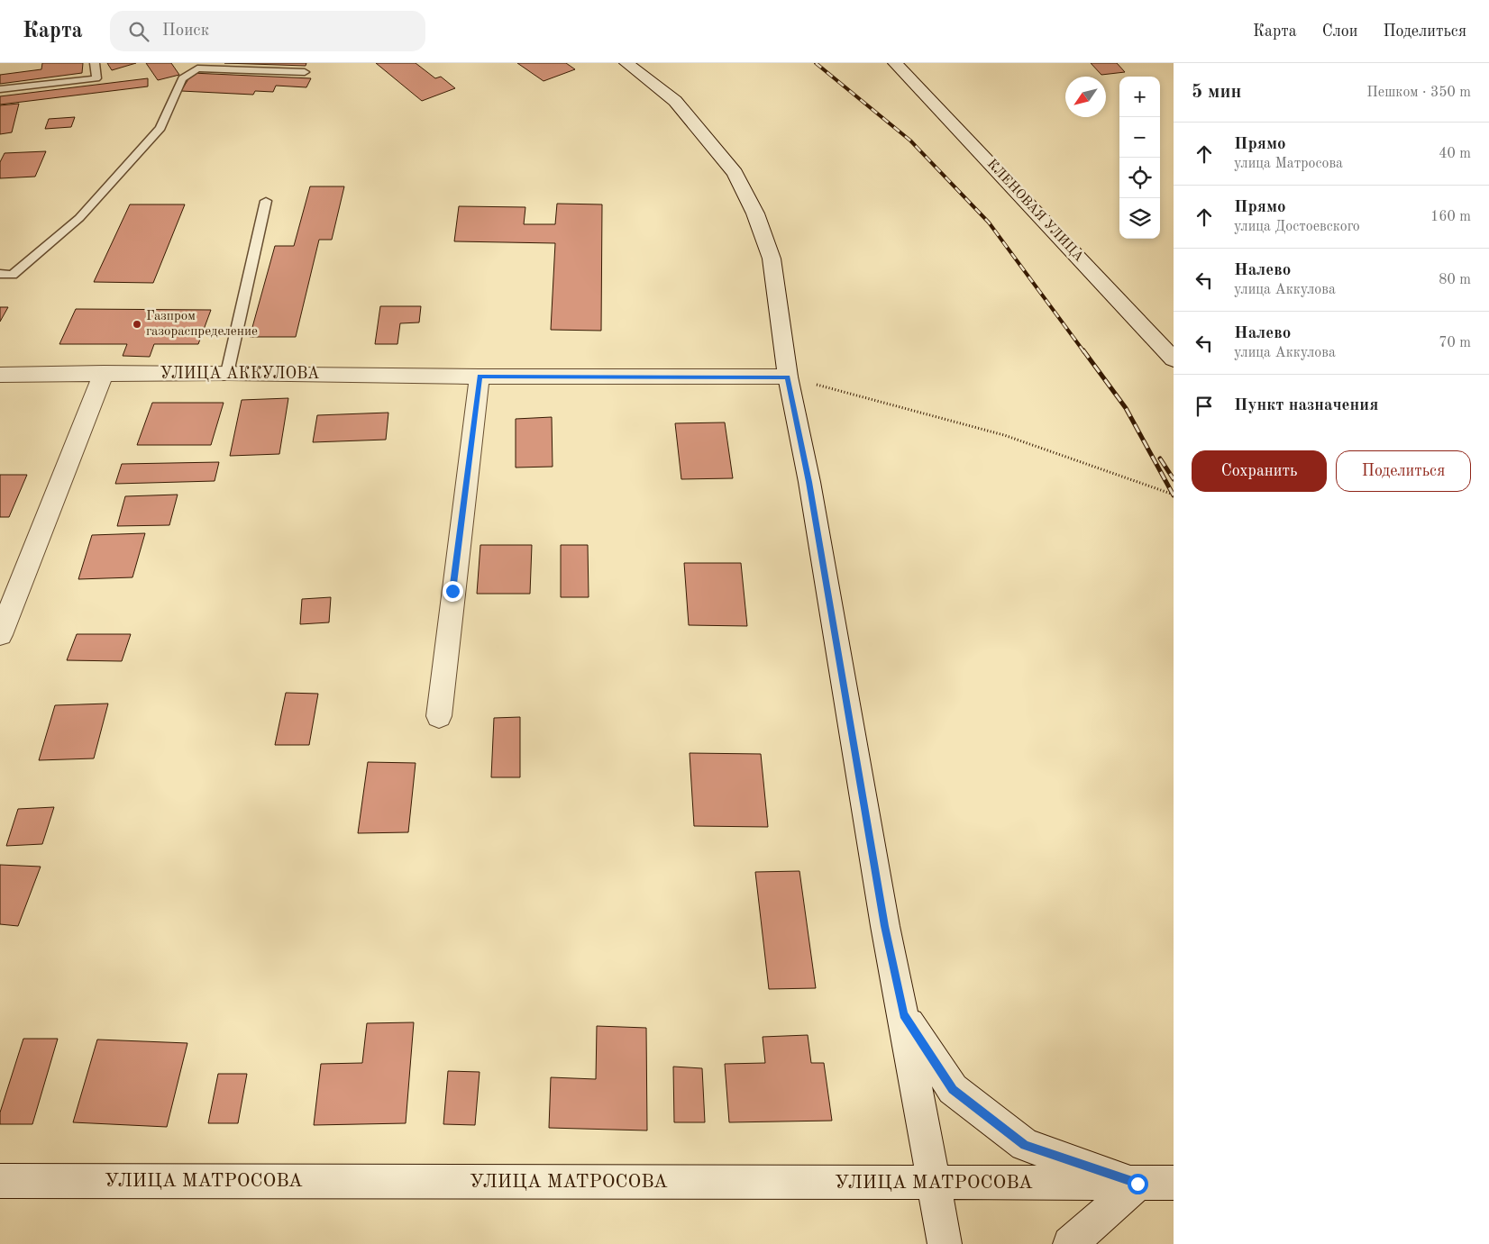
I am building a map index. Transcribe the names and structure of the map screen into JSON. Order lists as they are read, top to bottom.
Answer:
{
  "streets": {
    "main road": ["КЛЕНОВАЯ УЛИЦА", "УЛИЦА АККУЛОВА", "УЛИЦА МАТРОСОВА"]
  },
  "places": ["Газпром газораспределение"],
  "north": "bottom left",
  "page": {
    "header": "Карта",
    "search": "Поиск",
    "nav": ["Карта", "Слои", "Поделиться"],
    "heading": ["5 мин", "Пешком · 350 m"],
    "map_buttons": ["+", "−"],
    "list": [
      ["Прямо", "улица Матросова", "40 m"],
      ["Прямо", "улица Достоевского", "160 m"],
      ["Налево", "улица Аккулова", "80 m"],
      ["Налево", "улица Аккулова", "70 m"],
      "Пункт назначения"
    ],
    "buttons": ["Сохранить", "Поделиться"]
  }
}
